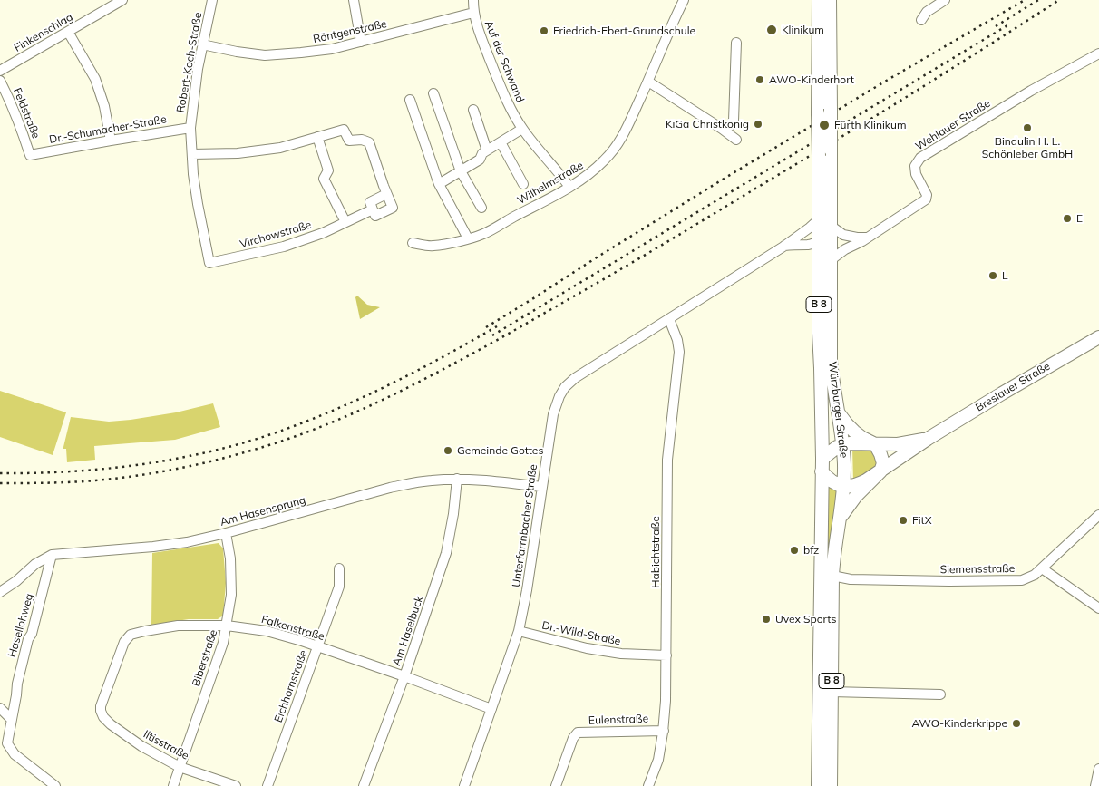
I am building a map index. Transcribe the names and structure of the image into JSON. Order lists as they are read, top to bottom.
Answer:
{
  "streets": {
    "main road": ["B 8", "Breslauer Straße", "Würzburger Straße"],
    "street": [
      "Röntgenstraße",
      "Finkenschlag",
      "Auf der Schwand",
      "Robert-Koch-Straße",
      "Feldstraße",
      "Wehlauer Straße",
      "Dr.-Schumacher-Straße",
      "Wilhelmstraße",
      "Virchowstraße",
      "Am Hasensprung",
      "Unterfarrnbacher Straße",
      "Habichtstraße",
      "Siemensstraße",
      "Hasellohweg",
      "Falkenstraße",
      "Am Haselbuck",
      "Dr.-Wild-Straße",
      "Biberstraße",
      "Eichhornstraße",
      "Eulenstraße",
      "Iltisstraße"
    ]
  },
  "crossings": [
    ["Röntgenstraße", "Auf der Schwand"],
    ["Röntgenstraße", "Robert-Koch-Straße"],
    ["Auf der Schwand", "Wilhelmstraße"],
    ["Robert-Koch-Straße", "Dr.-Schumacher-Straße"],
    ["Robert-Koch-Straße", "Virchowstraße"],
    ["Feldstraße", "Dr.-Schumacher-Straße"],
    ["Wehlauer Straße", "Würzburger Straße"],
    ["Breslauer Straße", "Würzburger Straße"],
    ["Würzburger Straße", "Unterfarrnbacher Straße"],
    ["Würzburger Straße", "Siemensstraße"],
    ["Am Hasensprung", "Unterfarrnbacher Straße"],
    ["Am Hasensprung", "Hasellohweg"],
    ["Am Hasensprung", "Am Haselbuck"],
    ["Am Hasensprung", "Biberstraße"],
    ["Unterfarrnbacher Straße", "Habichtstraße"],
    ["Unterfarrnbacher Straße", "Falkenstraße"],
    ["Unterfarrnbacher Straße", "Dr.-Wild-Straße"],
    ["Habichtstraße", "Dr.-Wild-Straße"],
    ["Habichtstraße", "Eulenstraße"],
    ["Falkenstraße", "Am Haselbuck"],
    ["Falkenstraße", "Biberstraße"],
    ["Falkenstraße", "Eichhornstraße"],
    ["Falkenstraße", "Iltisstraße"],
    ["Biberstraße", "Iltisstraße"]
  ],
  "places": [
    "Klinikum",
    "Friedrich-Ebert-Grundschule",
    "AWO-Kinderhort",
    "KiGa Christkönig",
    "Fürth Klinikum",
    "Bindulin H. L. Schönleber GmbH",
    "E",
    "L",
    "Gemeinde Gottes",
    "FitX",
    "bfz",
    "Uvex Sports",
    "AWO-Kinderkrippe"
  ]
}
